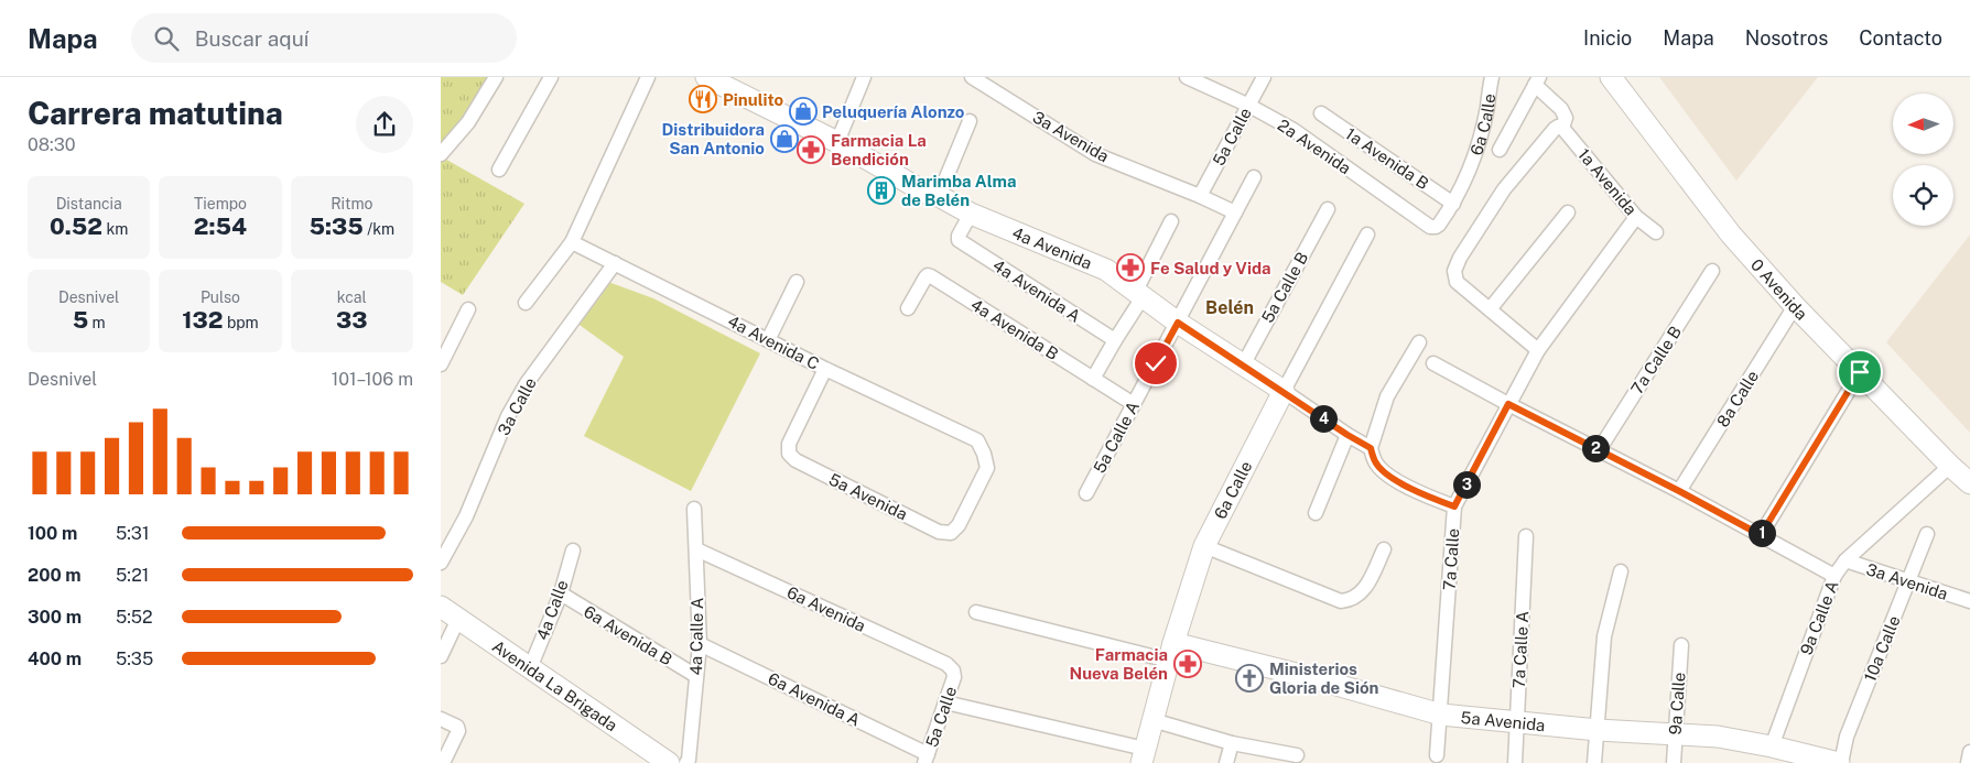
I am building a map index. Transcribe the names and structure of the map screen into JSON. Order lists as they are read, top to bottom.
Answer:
{
  "streets": {
    "street": [
      "6a Calle",
      "3a Avenida",
      "5a Calle",
      "2a Avenida",
      "1a Avenida B",
      "1a Avenida",
      "4a Avenida",
      "5a Calle B",
      "0 Avenida",
      "4a Avenida A",
      "4a Avenida B",
      "4a Avenida C",
      "7a Calle B",
      "8a Calle",
      "3a Calle",
      "5a Calle A",
      "5a Avenida",
      "7a Calle",
      "6a Avenida",
      "4a Calle",
      "9a Calle A",
      "6a Avenida B",
      "4a Calle A",
      "10a Calle",
      "7a Calle A",
      "Avenida La Brigada",
      "6a Avenida A",
      "9a Calle"
    ]
  },
  "crossings": [
    ["6a Calle", "2a Avenida"],
    ["6a Calle", "1a Avenida B"],
    ["6a Calle", "4a Avenida"],
    ["6a Calle", "5a Avenida"],
    ["3a Avenida", "5a Calle"],
    ["3a Avenida", "5a Calle A"],
    ["3a Avenida", "9a Calle A"],
    ["3a Avenida", "10a Calle"],
    ["5a Calle", "2a Avenida"],
    ["5a Calle", "6a Avenida"],
    ["5a Calle", "6a Avenida A"],
    ["1a Avenida", "7a Calle"],
    ["4a Avenida", "5a Calle B"],
    ["4a Avenida", "4a Avenida A"],
    ["4a Avenida", "5a Calle A"],
    ["0 Avenida", "8a Calle"],
    ["0 Avenida", "9a Calle A"],
    ["4a Avenida B", "5a Calle A"],
    ["4a Avenida C", "3a Calle"],
    ["4a Avenida C", "5a Avenida"],
    ["5a Avenida", "7a Calle"],
    ["5a Avenida", "9a Calle A"],
    ["5a Avenida", "10a Calle"],
    ["5a Avenida", "7a Calle A"],
    ["5a Avenida", "9a Calle"],
    ["6a Avenida", "4a Calle A"],
    ["4a Calle", "6a Avenida B"],
    ["4a Calle", "Avenida La Brigada"],
    ["6a Avenida B", "4a Calle A"],
    ["4a Calle A", "6a Avenida A"]
  ],
  "districts": ["Belén"],
  "places": {
    "restaurant": ["Pinulito"],
    "shop": ["Peluquería Alonzo", "Distribuidora San Antonio"],
    "pharmacy": ["Farmacia La Bendición", "Fe Salud y Vida", "Farmacia Nueva Belén"],
    "building": ["Marimba Alma de Belén"],
    "church": ["Ministerios Gloria de Sión"]
  },
  "north": "left",
  "page": {
    "header": "Mapa",
    "search": "Buscar aquí",
    "nav": [
      "Inicio",
      "Mapa",
      "Nosotros",
      "Contacto"
    ],
    "heading": ["Carrera matutina", "08:30"],
    "stats": [
      ["Distancia", "0.52 km"],
      ["Tiempo", "2:54"],
      ["Ritmo", "5:35 /km"],
      ["Desnivel", "5 m"],
      ["Pulso", "132 bpm"],
      ["kcal", "33"]
    ],
    "chart": ["Desnivel", "101–106 m"],
    "pins": [
      "4",
      "2",
      "3",
      "1"
    ],
    "list": [
      {
        "name": "100 m",
        "note": "5:31"
      },
      {
        "name": "200 m",
        "note": "5:21"
      },
      {
        "name": "300 m",
        "note": "5:52"
      },
      {
        "name": "400 m",
        "note": "5:35"
      }
    ]
  }
}
